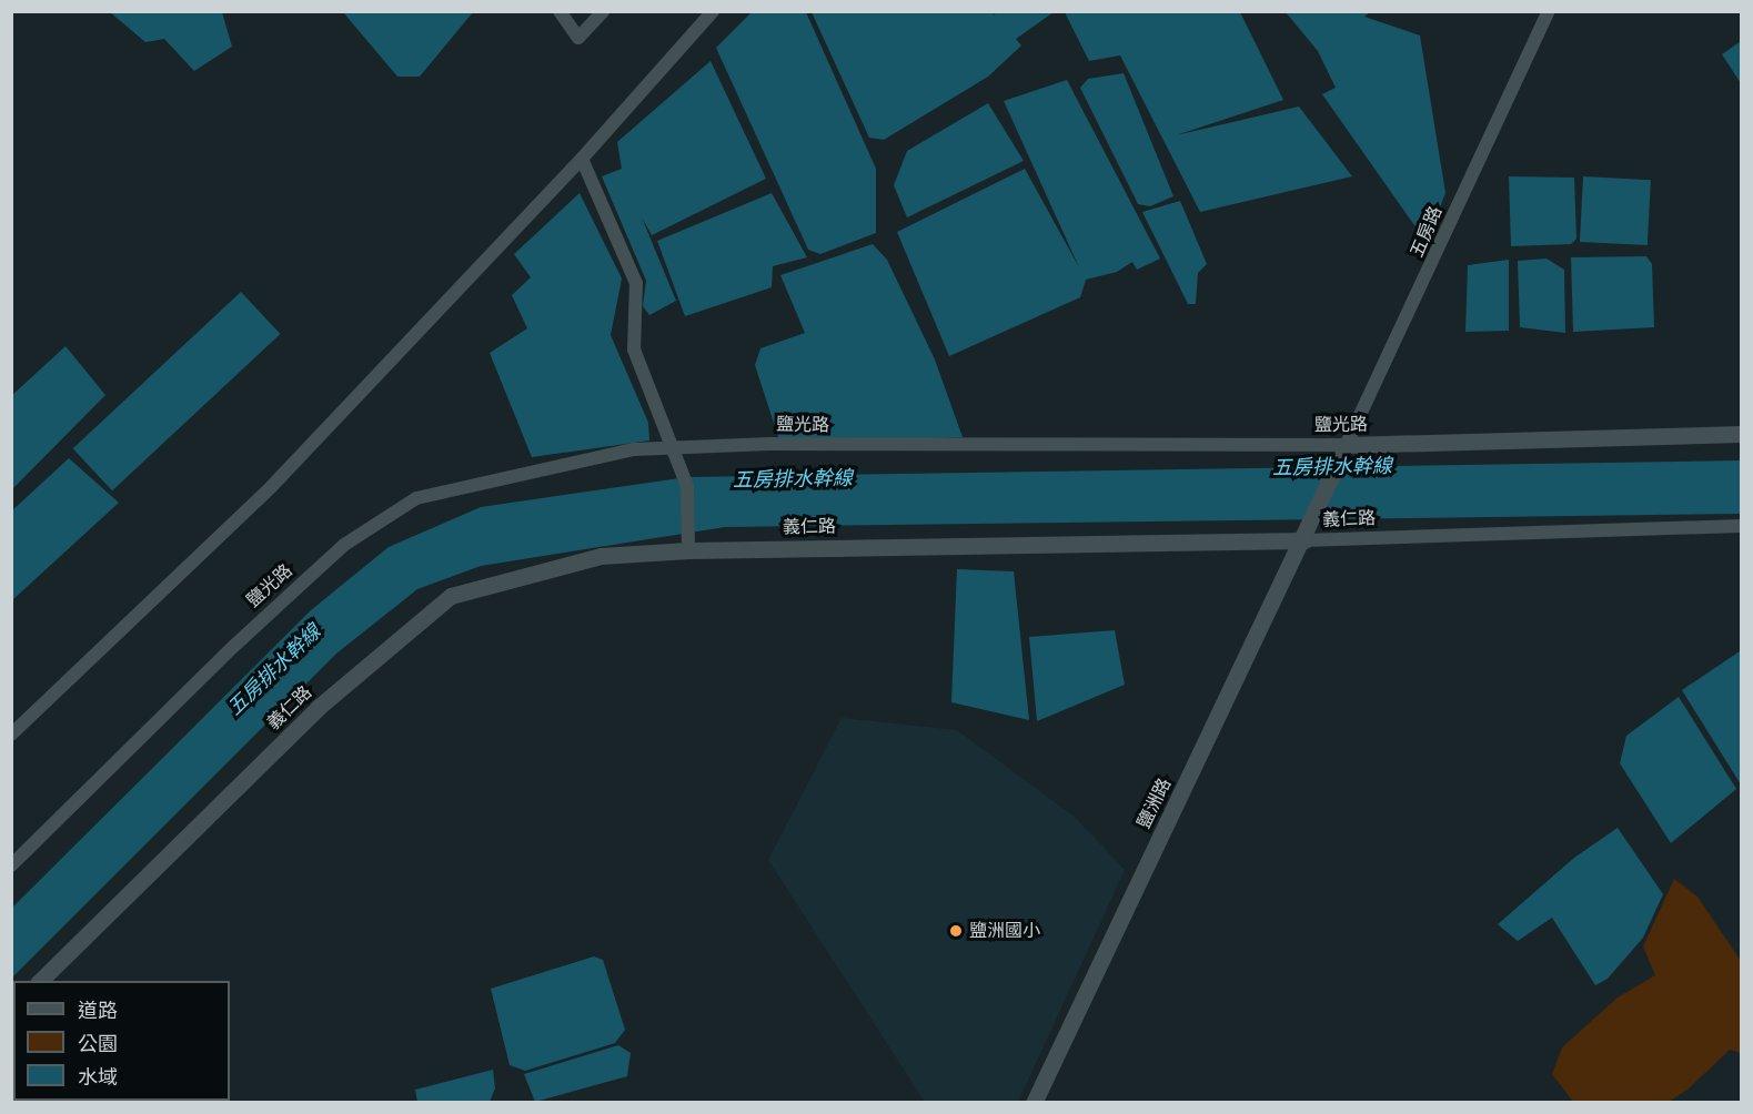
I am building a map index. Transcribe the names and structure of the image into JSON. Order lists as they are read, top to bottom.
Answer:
{
  "streets": {
    "street": [
      "五房路",
      "鹽光路",
      "義仁路",
      "鹽洲路"
    ]
  },
  "crossings": [
    ["五房路", "鹽光路"],
    ["五房路", "鹽洲路"],
    ["義仁路", "鹽洲路"]
  ],
  "water": ["五房排水幹線"],
  "places": ["鹽洲國小"],
  "legend": ["道路", "公園", "水域"]
}
